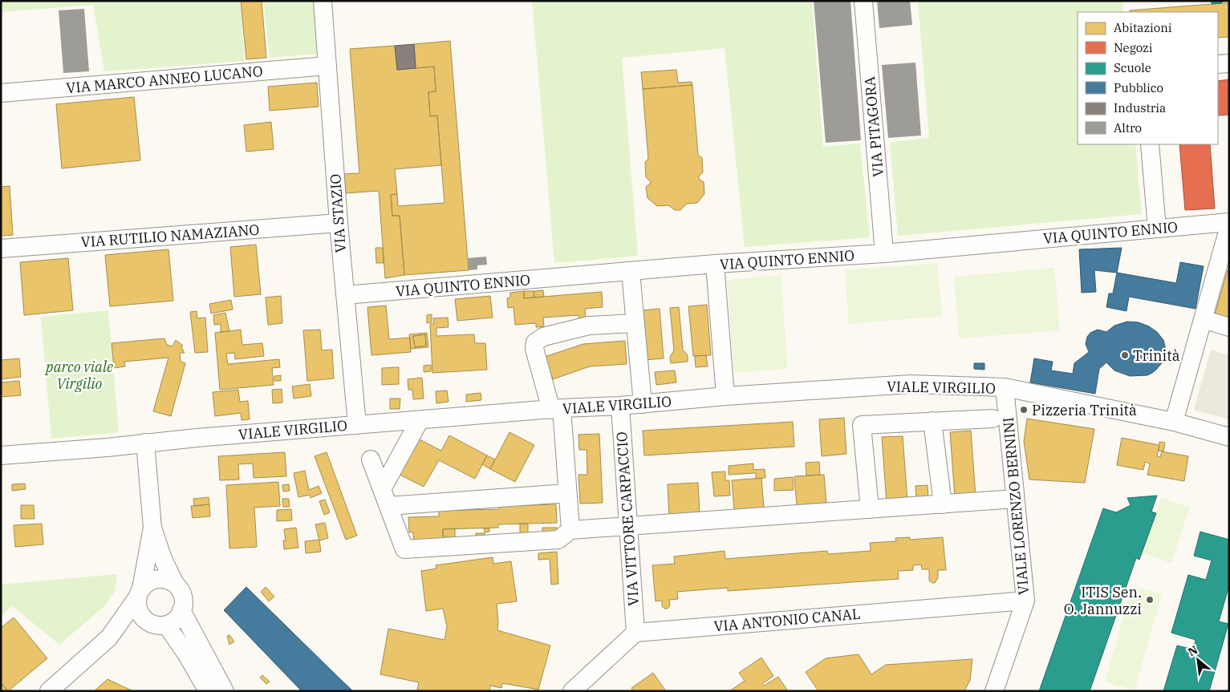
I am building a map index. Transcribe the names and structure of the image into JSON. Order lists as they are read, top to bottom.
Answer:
{
  "streets": {
    "street": [
      "VIA MARCO ANNEO LUCANO",
      "VIA PITAGORA",
      "VIA STAZIO",
      "VIA QUINTO ENNIO",
      "VIA RUTILIO NAMAZIANO",
      "VIALE VIRGILIO",
      "VIALE LORENZO BERNINI",
      "VIA VITTORE CARPACCIO",
      "VIA ANTONIO CANAL"
    ]
  },
  "crossings": [
    ["VIA MARCO ANNEO LUCANO", "VIA STAZIO"],
    ["VIA PITAGORA", "VIA QUINTO ENNIO"],
    ["VIA STAZIO", "VIA QUINTO ENNIO"],
    ["VIA STAZIO", "VIA RUTILIO NAMAZIANO"],
    ["VIA STAZIO", "VIALE VIRGILIO"],
    ["VIALE VIRGILIO", "VIALE LORENZO BERNINI"],
    ["VIALE VIRGILIO", "VIA VITTORE CARPACCIO"],
    ["VIALE LORENZO BERNINI", "VIA ANTONIO CANAL"],
    ["VIA VITTORE CARPACCIO", "VIA ANTONIO CANAL"]
  ],
  "parks": ["parco viale Virgilio"],
  "places": ["Trinità", "Pizzeria Trinità", "ITIS Sen. O. Jannuzzi"],
  "legend": [
    "Abitazioni",
    "Negozi",
    "Scuole",
    "Pubblico",
    "Industria",
    "Altro"
  ],
  "north": "top left"
}
